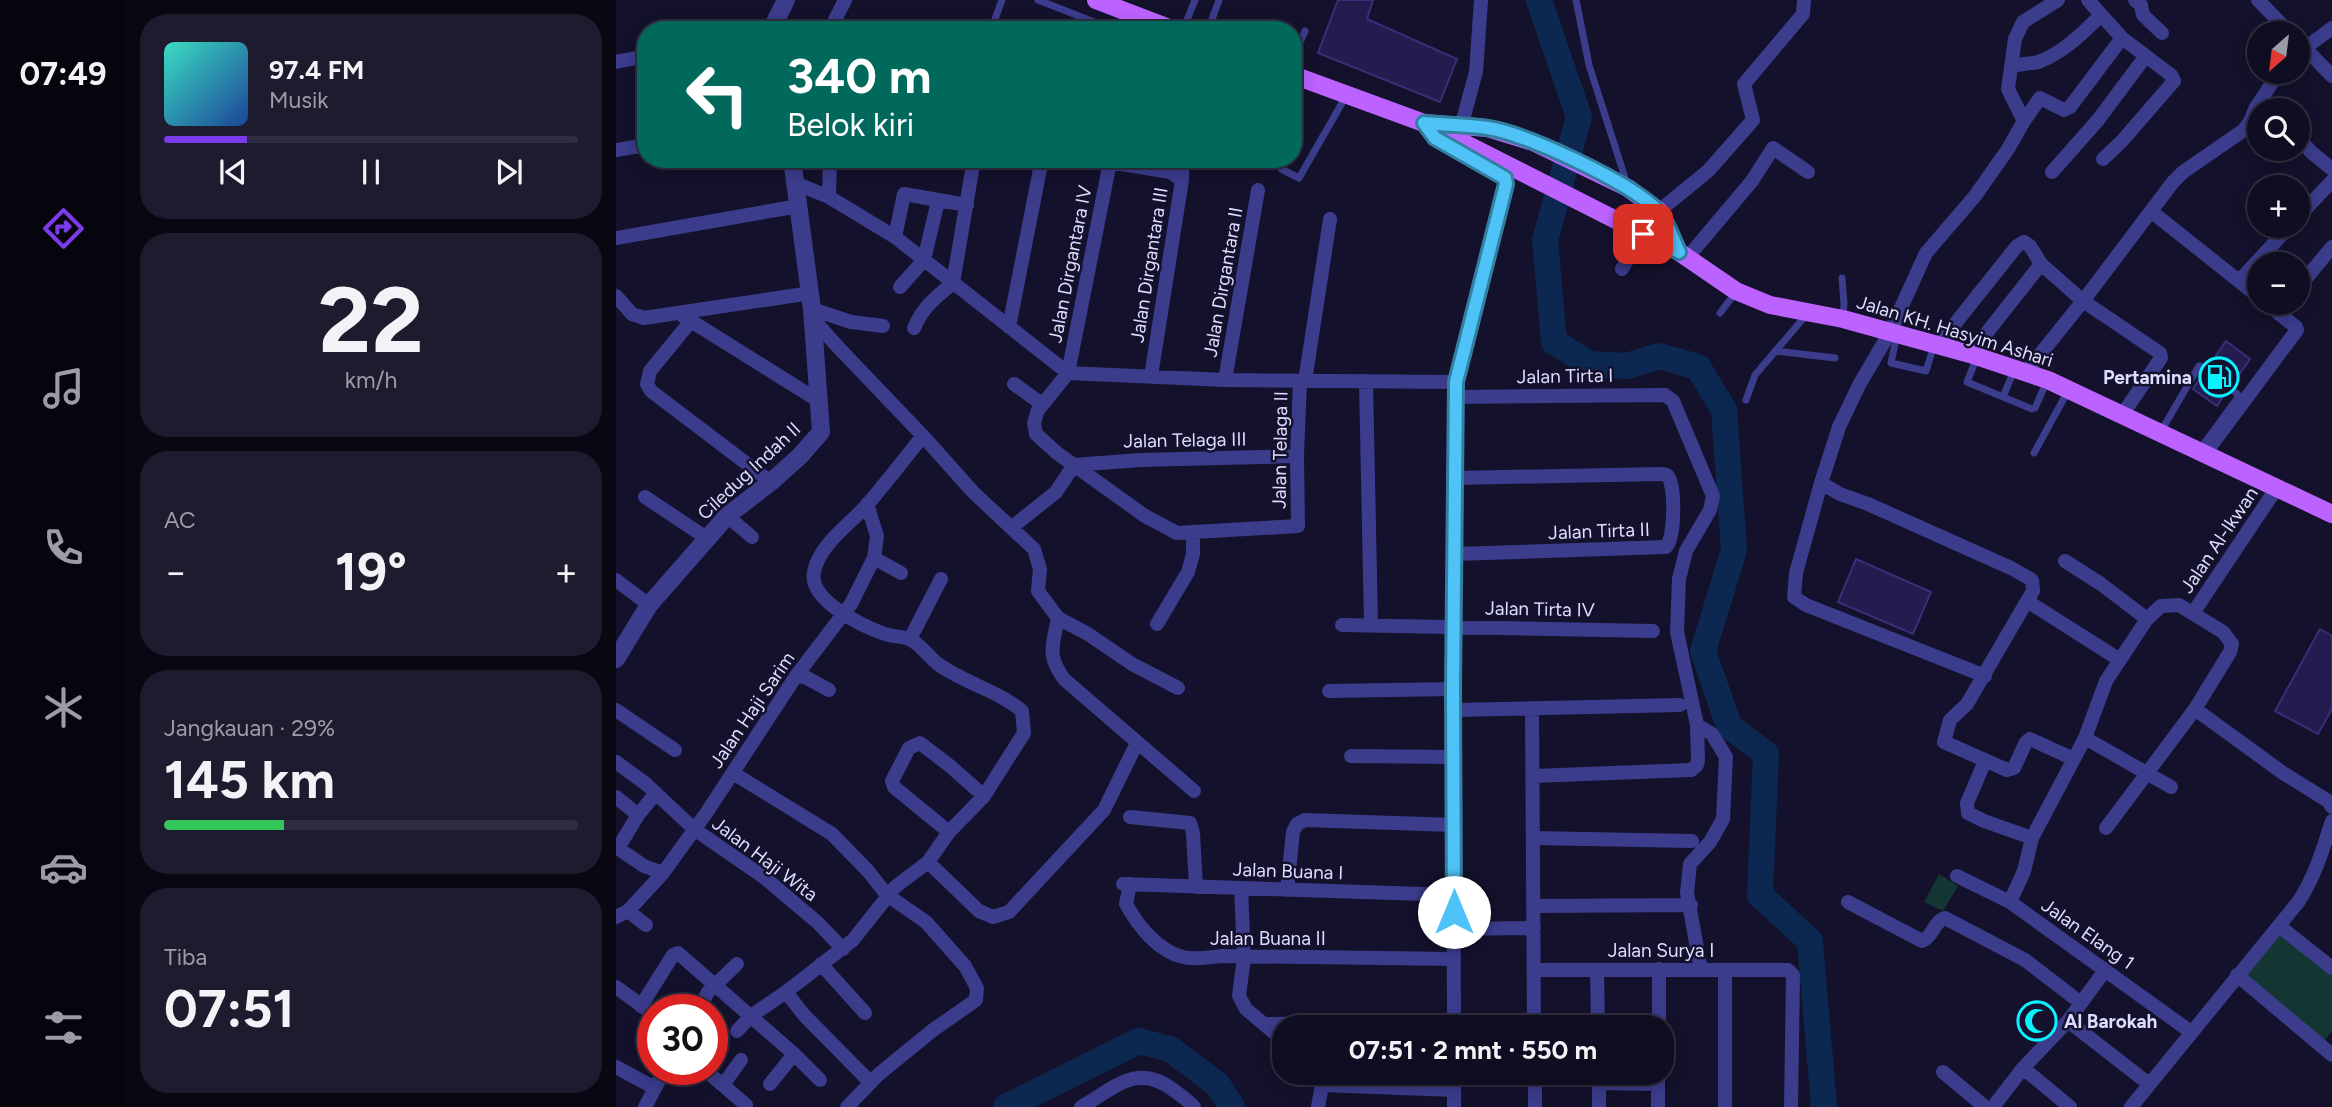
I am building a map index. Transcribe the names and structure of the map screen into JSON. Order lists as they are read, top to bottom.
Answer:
{
  "streets": {
    "main road": ["Jalan KH. Hasyim Ashari"],
    "street": [
      "Jalan Dirgantara IV",
      "Jalan Dirgantara III",
      "Jalan Dirgantara II",
      "Jalan Tirta I",
      "Jalan Telaga III",
      "Jalan Telaga II",
      "Ciledug Indah II",
      "Jalan Tirta II",
      "Jalan Al-Ikwan",
      "Jalan Tirta IV",
      "Jalan Haji Sarim",
      "Jalan Haji Wita",
      "Jalan Buana I",
      "Jalan Elang 1",
      "Jalan Buana II",
      "Jalan Surya I"
    ]
  },
  "crossings": [
    ["Jalan Dirgantara IV", "Jalan Dirgantara III"],
    ["Jalan Dirgantara IV", "Jalan Tirta I"],
    ["Jalan Dirgantara III", "Jalan Tirta I"],
    ["Jalan Dirgantara II", "Jalan Tirta I"],
    ["Jalan KH. Hasyim Ashari", "Jalan Al-Ikwan"],
    ["Jalan Tirta I", "Jalan Telaga II"],
    ["Jalan Telaga III", "Jalan Telaga II"],
    ["Jalan Haji Sarim", "Jalan Haji Wita"],
    ["Jalan Buana I", "Jalan Buana II"]
  ],
  "places": {
    "fuel station": ["Pertamina"],
    "mosque": ["Al Barokah"]
  },
  "north": "bottom left",
  "page": {
    "tabs": "07:49",
    "map_buttons": ["+", "−"],
    "turn": ["340 m", "Belok kiri"],
    "song": ["97.4 FM", "Musik"],
    "tile": [
      ["22", "km/h"],
      "AC",
      ["Jangkauan · 29%", "145 km"],
      ["Tiba", "07:51"]
    ],
    "heat": ["−", "19°", "+"],
    "limit": "30",
    "trip": "07:51 · 2 mnt · 550 m"
  }
}
